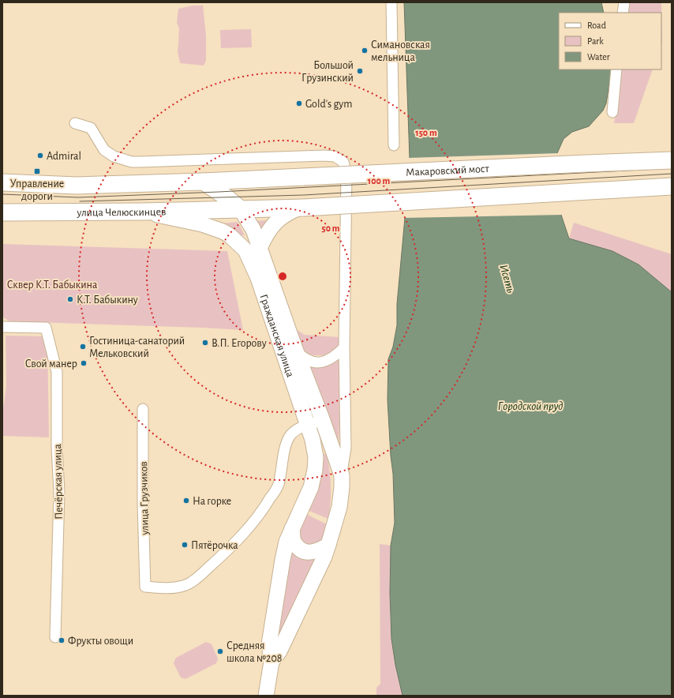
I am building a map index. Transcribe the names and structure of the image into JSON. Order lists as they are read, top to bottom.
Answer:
{
  "streets": {
    "main road": ["Макаровский мост", "улица Челюскинцев", "Гражданская улица"],
    "street": ["Печёрская улица", "улица Грузчиков"]
  },
  "crossings": [
    ["Макаровский мост", "Гражданская улица"],
    ["улица Челюскинцев", "Гражданская улица"],
    ["Гражданская улица", "улица Грузчиков"]
  ],
  "water": ["Исеть", "Городской пруд"],
  "parks": ["Сквер К.Т. Бабыкина"],
  "places": {
    "other": [
      "Симановская мельница",
      "Большой Грузинский",
      "Gold's gym",
      "Admiral",
      "К.Т. Бабыкину",
      "В.П. Егорову",
      "Гостиница-санаторий Мельковский",
      "Свой манер",
      "На горке",
      "Пятёрочка",
      "Фрукты овощи",
      "Средняя школа №208"
    ],
    "transit": ["Управление дороги"]
  },
  "legend": ["Road", "Park", "Water"],
  "rings": ["150 m", "100 m", "50 m"]
}
